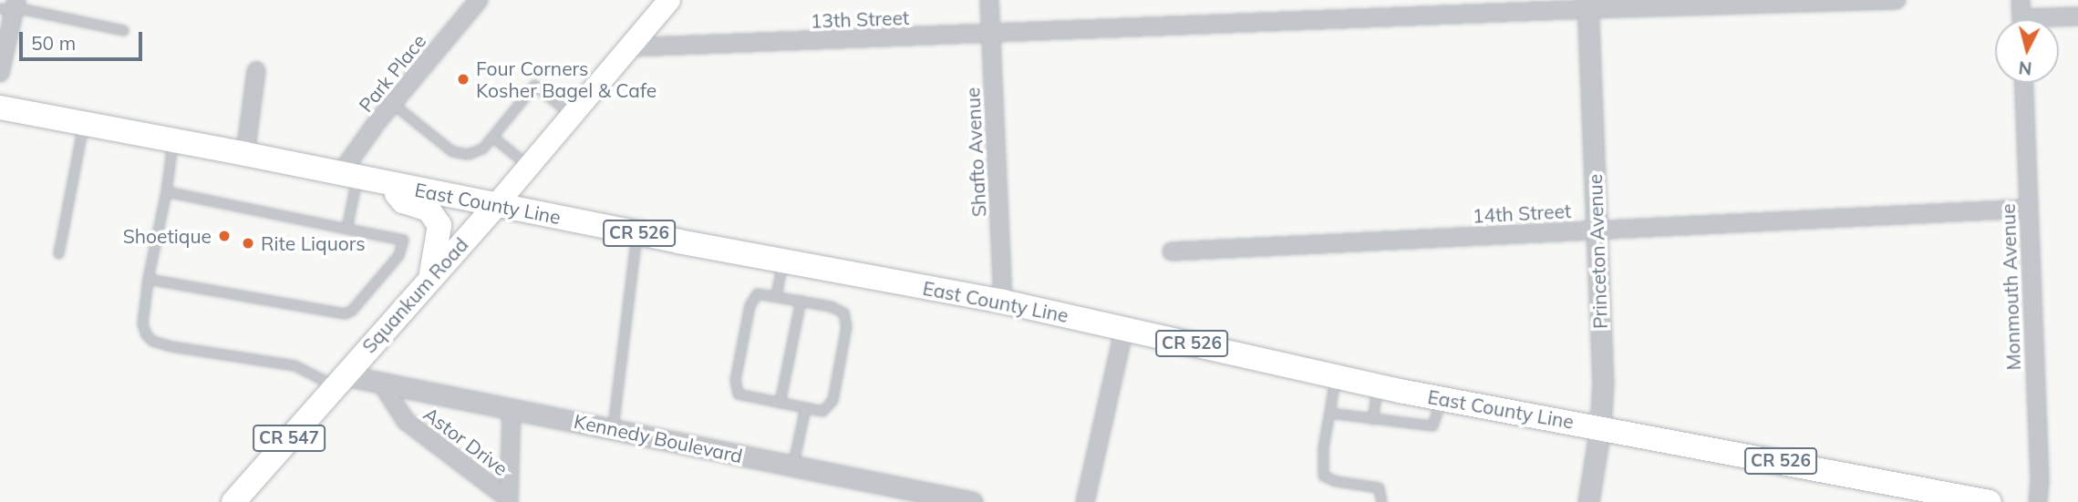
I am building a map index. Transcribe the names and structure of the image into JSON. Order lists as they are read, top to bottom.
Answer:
{
  "streets": {
    "main road": [
      "East County Line",
      "CR 526",
      "Squankum Road",
      "CR 547"
    ],
    "street": [
      "13th Street",
      "Park Place",
      "Shafto Avenue",
      "14th Street",
      "Princeton Avenue",
      "Monmouth Avenue",
      "Kennedy Boulevard",
      "Astor Drive"
    ]
  },
  "crossings": [
    ["13th Street", "Shafto Avenue"],
    ["13th Street", "Princeton Avenue"],
    ["13th Street", "Squankum Road"],
    ["Park Place", "East County Line"],
    ["Shafto Avenue", "East County Line"],
    ["East County Line", "Princeton Avenue"],
    ["East County Line", "Squankum Road"],
    ["14th Street", "Princeton Avenue"],
    ["14th Street", "Monmouth Avenue"],
    ["Squankum Road", "Kennedy Boulevard"],
    ["Kennedy Boulevard", "Astor Drive"]
  ],
  "places": ["Four Corners Kosher Bagel & Cafe", "Shoetique", "Rite Liquors"],
  "scale_bar": "50 m",
  "north": "bottom"
}
